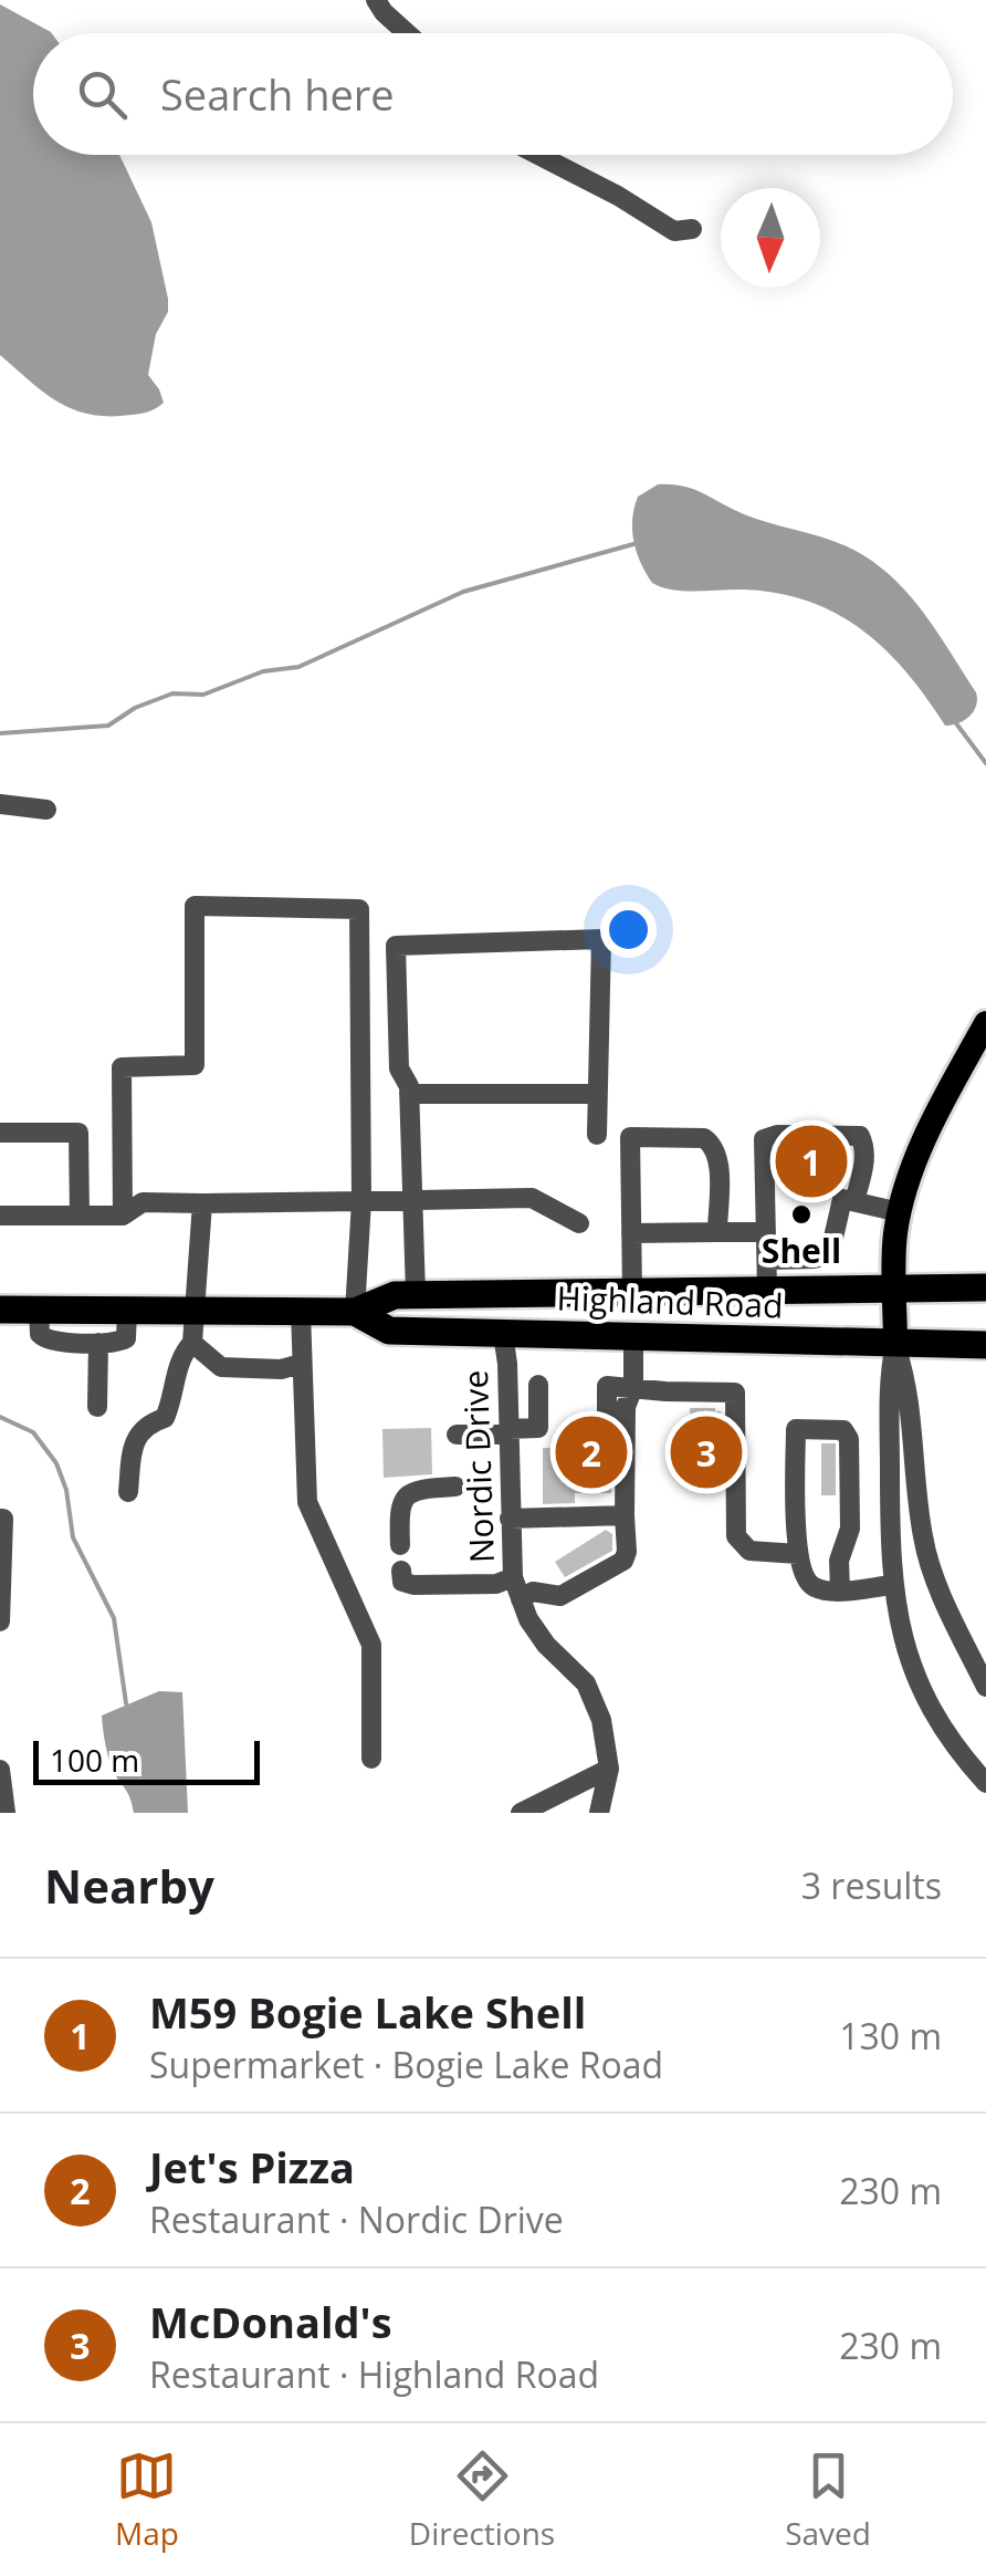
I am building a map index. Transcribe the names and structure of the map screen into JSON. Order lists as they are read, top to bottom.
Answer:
{
  "streets": {
    "highway": ["Highland Road"],
    "street": ["Nordic Drive"]
  },
  "crossings": [
    ["Highland Road", "Nordic Drive"]
  ],
  "places": ["Shell"],
  "scale_bar": "100 m",
  "north": "bottom",
  "page": {
    "search": "Search here",
    "pins": ["1", "2", "3"],
    "scale": "100 m",
    "heading": ["Nearby", "3 results"],
    "list": [
      {
        "mark": "1",
        "name": "M59 Bogie Lake Shell",
        "note": "Supermarket · Bogie Lake Road",
        "value": "130 m"
      },
      {
        "mark": "2",
        "name": "Jet's Pizza",
        "note": "Restaurant · Nordic Drive",
        "value": "230 m"
      },
      {
        "mark": "3",
        "name": "McDonald's",
        "note": "Restaurant · Highland Road",
        "value": "230 m"
      }
    ],
    "nav": ["Map", "Directions", "Saved"]
  }
}
